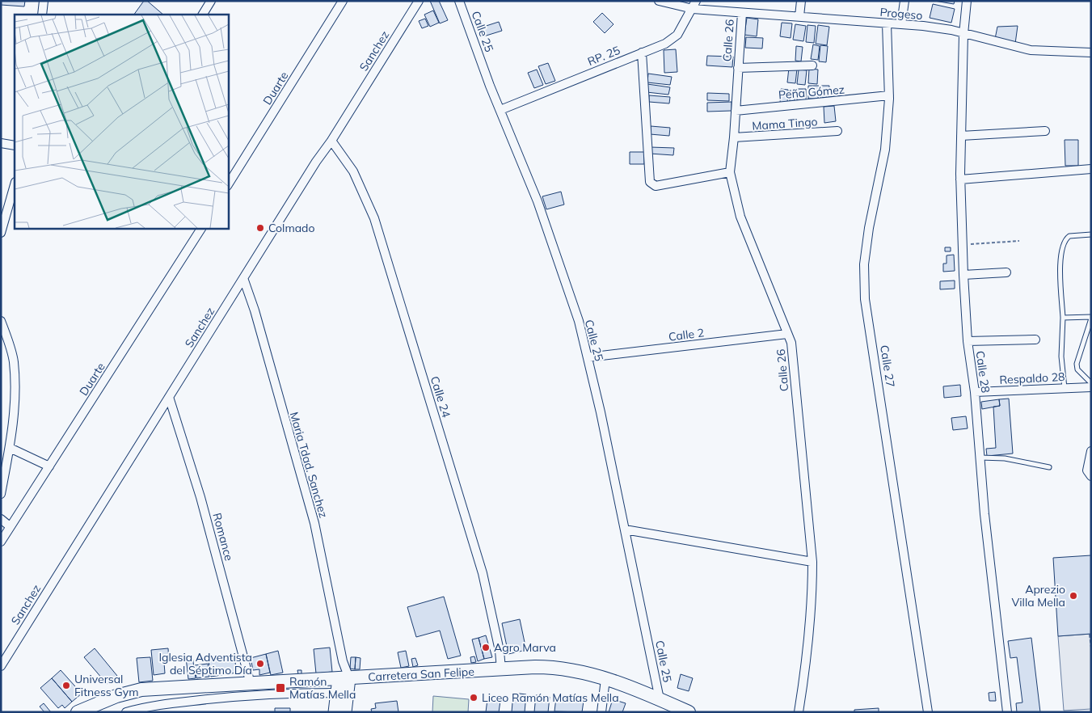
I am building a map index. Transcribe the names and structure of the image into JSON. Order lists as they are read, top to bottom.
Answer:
{
  "streets": {
    "main road": ["Carretera San Felipe"],
    "street": [
      "Progeso",
      "Calle 25",
      "Calle 26",
      "Sanchez",
      "RP. 25",
      "Duarte",
      "Peña Gómez",
      "Mama Tingo",
      "Calle 2",
      "Calle 27",
      "Calle 28",
      "Respaldo 28",
      "Calle 24",
      "Maria Tdad. Sanchez",
      "Romance"
    ]
  },
  "crossings": [
    ["Progeso", "Calle 26"],
    ["Progeso", "RP. 25"],
    ["Progeso", "Calle 27"],
    ["Progeso", "Calle 28"],
    ["Calle 25", "RP. 25"],
    ["Calle 25", "Calle 2"],
    ["Calle 25", "Carretera San Felipe"],
    ["Calle 26", "Peña Gómez"],
    ["Calle 26", "Mama Tingo"],
    ["Calle 26", "Calle 2"],
    ["Sanchez", "Calle 24"],
    ["Sanchez", "Maria Tdad. Sanchez"],
    ["Sanchez", "Romance"],
    ["Peña Gómez", "Calle 27"],
    ["Calle 28", "Respaldo 28"],
    ["Calle 24", "Carretera San Felipe"],
    ["Maria Tdad. Sanchez", "Carretera San Felipe"],
    ["Romance", "Carretera San Felipe"]
  ],
  "places": {
    "other": [
      "Colmado",
      "Aprezio Villa Mella",
      "Agro Marva",
      "Iglesia Adventista del Séptimo Día",
      "Universal Fitness Gym",
      "Liceo Ramón Matías Mella"
    ],
    "transit": ["Ramón Matías Mella"]
  }
}
